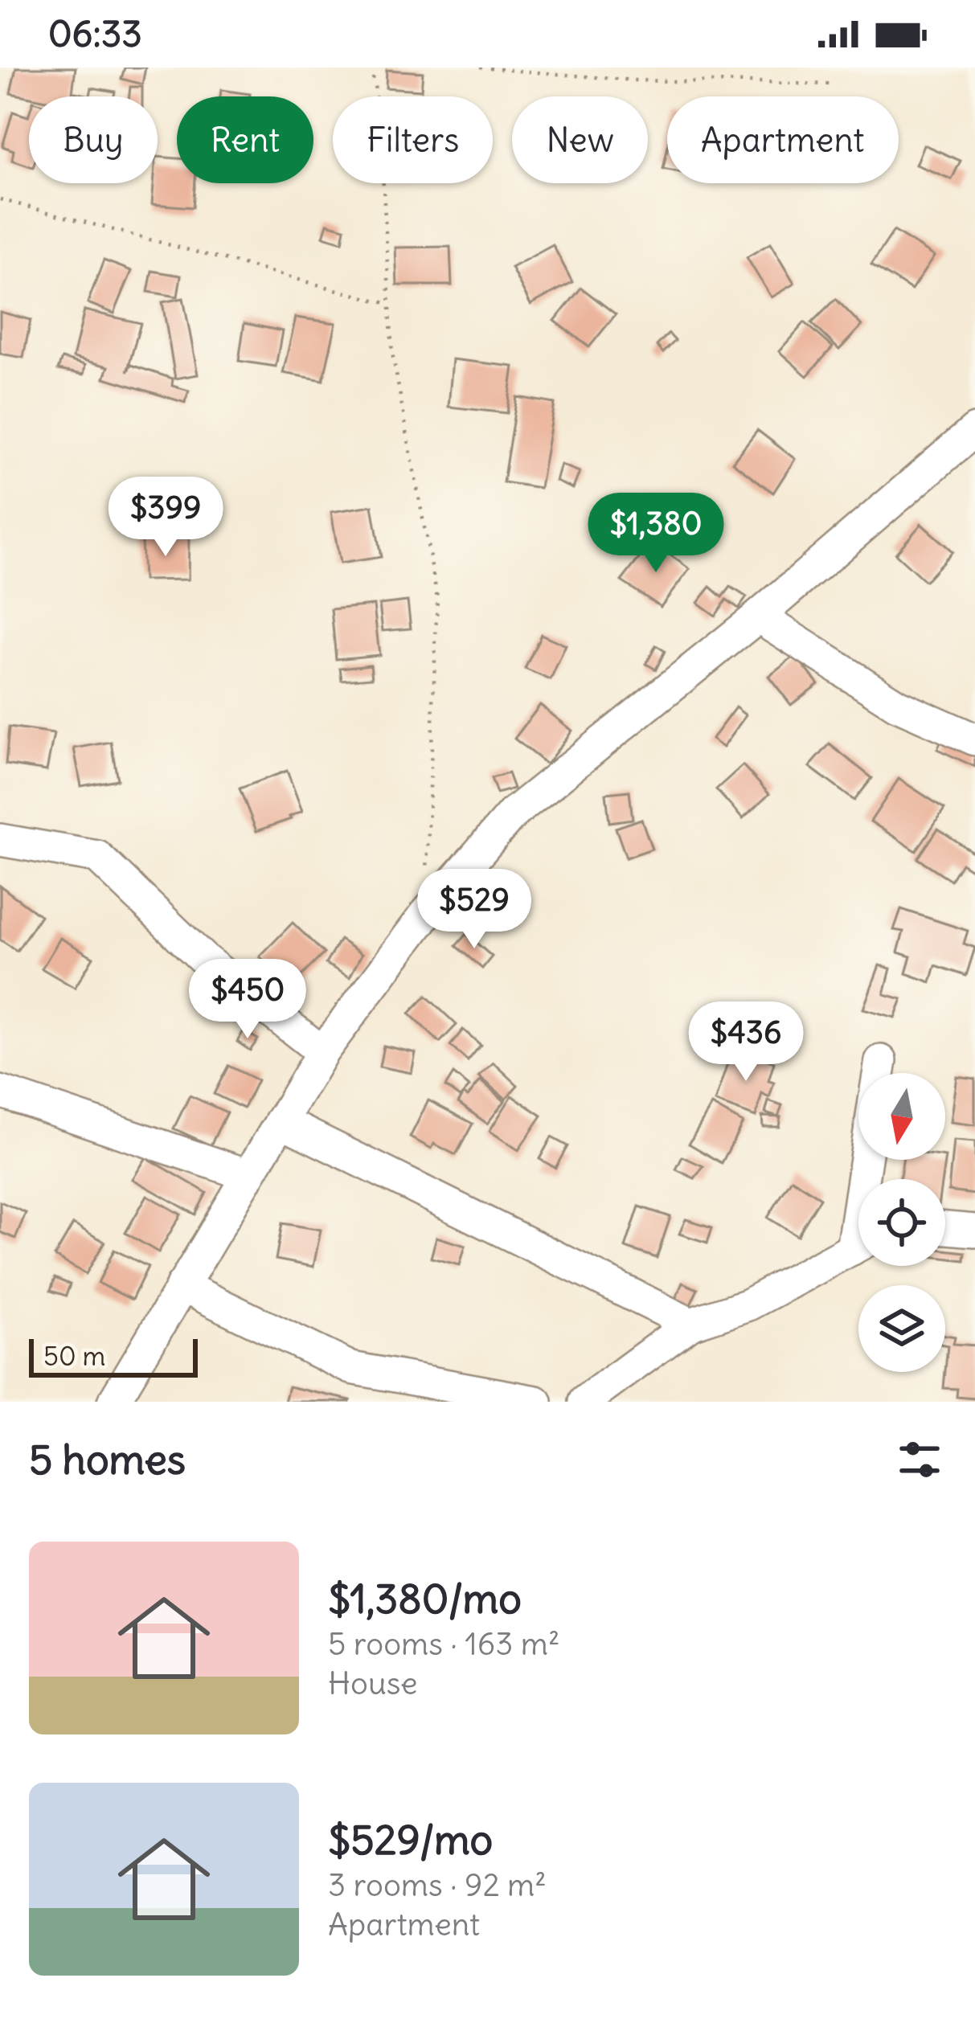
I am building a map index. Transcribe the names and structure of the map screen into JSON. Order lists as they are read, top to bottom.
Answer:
{
  "scale_bar": "50 m",
  "north": "bottom",
  "page": {
    "status": "06:33",
    "chip": [
      "Buy",
      "Rent",
      "Filters",
      "New",
      "Apartment"
    ],
    "price": [
      "$399",
      "$1,380",
      "$529",
      "$450",
      "$436"
    ],
    "scale": "50 m",
    "heading": "5 homes",
    "list": [
      {
        "name": "$1,380/mo",
        "note": "5 rooms · 163 m² · House"
      },
      {
        "name": "$529/mo",
        "note": "3 rooms · 92 m² · Apartment"
      }
    ]
  }
}
